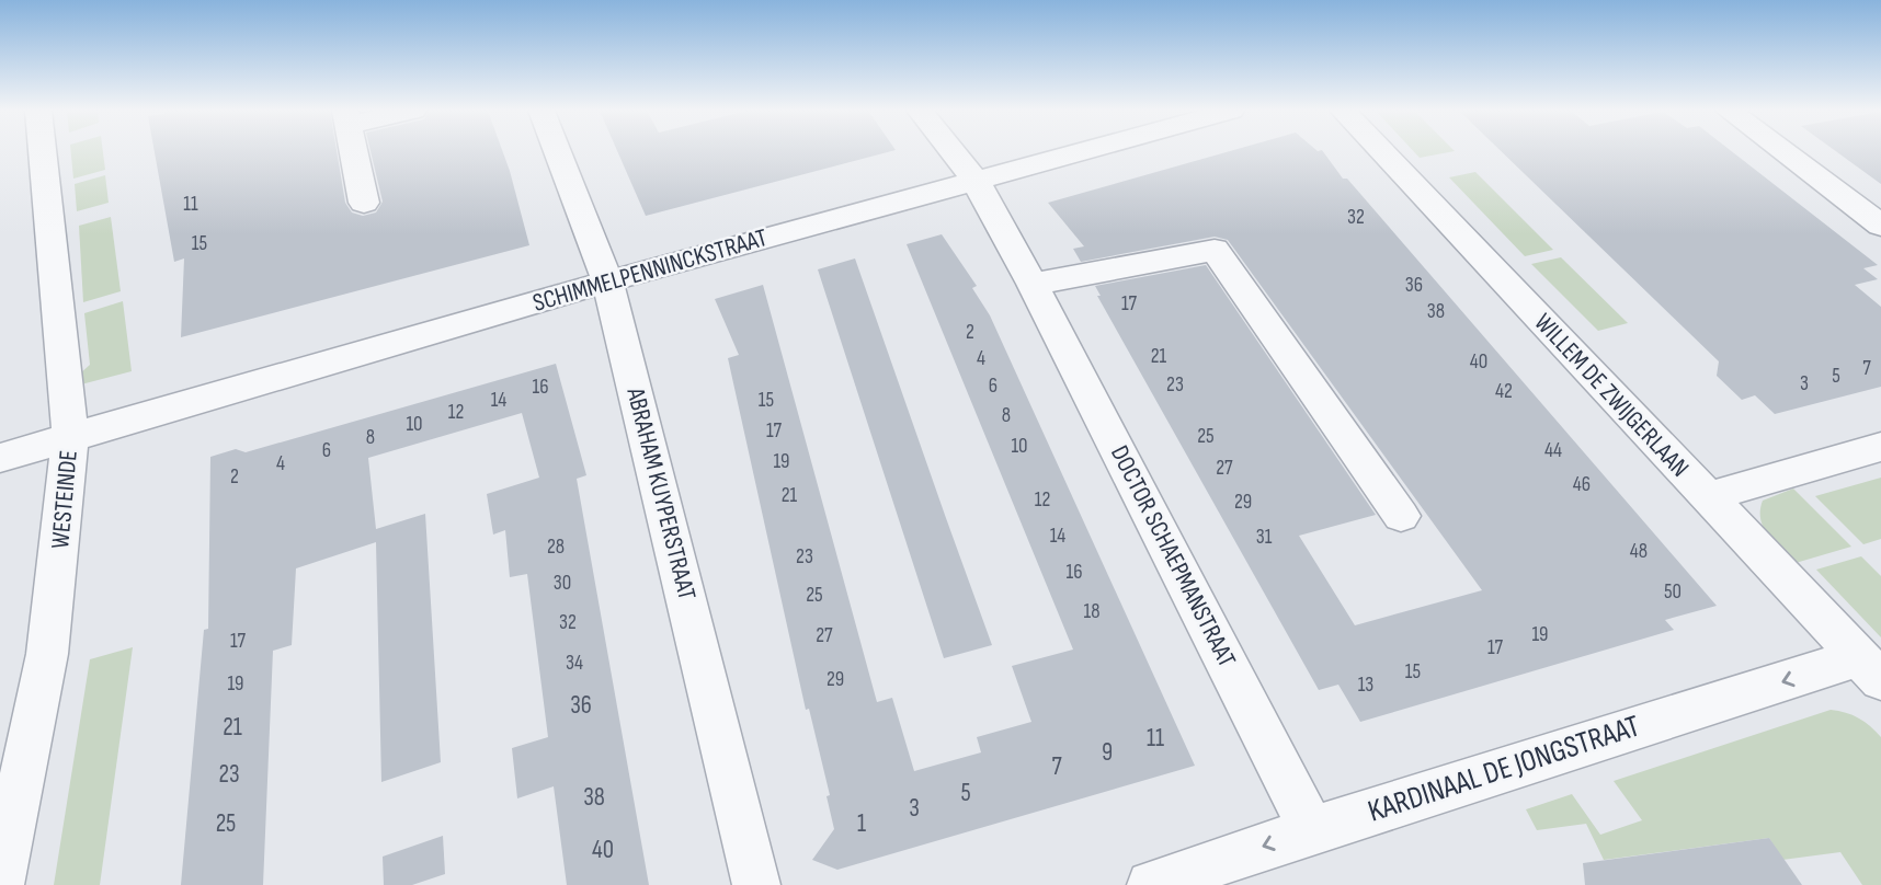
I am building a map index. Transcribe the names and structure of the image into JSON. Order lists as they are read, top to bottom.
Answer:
{
  "streets": {
    "street": [
      "SCHIMMELPENNINCKSTRAAT",
      "WILLEM DE ZWIJGERLAAN",
      "ABRAHAM KUYPERSTRAAT",
      "WESTEINDE",
      "DOCTOR SCHAEPMANSTRAAT",
      "KARDINAAL DE JONGSTRAAT"
    ]
  },
  "crossings": [
    ["SCHIMMELPENNINCKSTRAAT", "ABRAHAM KUYPERSTRAAT"],
    ["SCHIMMELPENNINCKSTRAAT", "WESTEINDE"],
    ["SCHIMMELPENNINCKSTRAAT", "DOCTOR SCHAEPMANSTRAAT"],
    ["WILLEM DE ZWIJGERLAAN", "KARDINAAL DE JONGSTRAAT"],
    ["DOCTOR SCHAEPMANSTRAAT", "KARDINAAL DE JONGSTRAAT"]
  ],
  "one_way": ["KARDINAAL DE JONGSTRAAT"],
  "house_numbers": [
    "11",
    "32",
    "15",
    "36",
    "17",
    "38",
    "2",
    "21",
    "4",
    "40",
    "7",
    "5",
    "3",
    "23",
    "6",
    "16",
    "42",
    "14",
    "15",
    "12",
    "8",
    "10",
    "17",
    "25",
    "8",
    "10",
    "6",
    "44",
    "19",
    "4",
    "27",
    "2",
    "46",
    "21",
    "12",
    "29",
    "14",
    "31",
    "28",
    "48",
    "23",
    "16",
    "30",
    "50",
    "25",
    "18",
    "32",
    "19",
    "27",
    "17",
    "17",
    "34",
    "15",
    "29",
    "19",
    "13",
    "36",
    "21",
    "11",
    "9",
    "7",
    "23",
    "5",
    "38",
    "3",
    "25",
    "1",
    "40"
  ]
}
